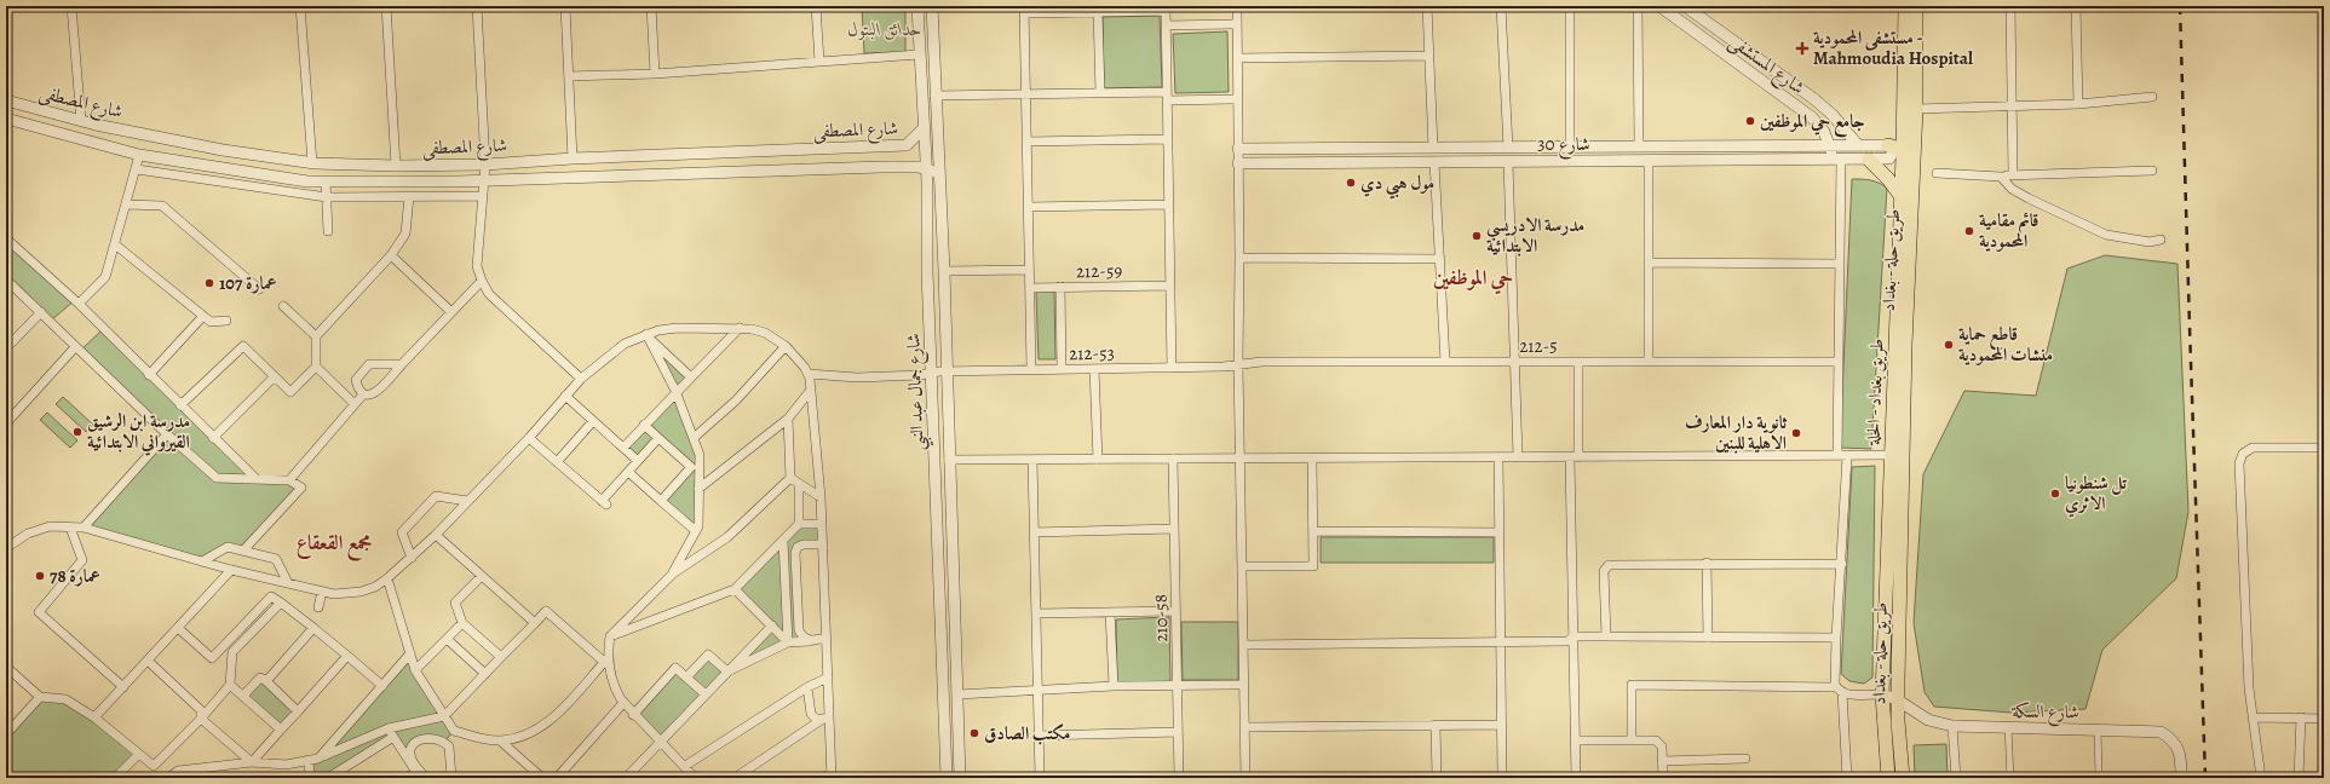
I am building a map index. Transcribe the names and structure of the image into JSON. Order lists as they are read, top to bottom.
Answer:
{
  "streets": {
    "main road": ["طريق حلة - بغداد", "طريق بغداد - الحلة"],
    "street": [
      "شارع المستشفى",
      "شارع المصطفى",
      "شارع 30",
      "212-59",
      "212-5",
      "212-53",
      "شارع جمال عبد النبي",
      "210-58",
      "شارع السكة"
    ]
  },
  "crossings": [
    ["شارع المستشفى", "شارع 30"],
    ["شارع المصطفى", "شارع جمال عبد النبي"],
    ["طريق حلة - بغداد", "طريق بغداد - الحلة"],
    ["طريق حلة - بغداد", "شارع السكة"],
    ["212-5", "212-53"],
    ["212-53", "شارع جمال عبد النبي"],
    ["طريق بغداد - الحلة", "شارع السكة"]
  ],
  "districts": ["حي الموظفين", "مجمع القعقاع"],
  "parks": ["حدائق البتول"],
  "places": {
    "health": ["مستشفى المحمودية - Mahmoudia Hospital"],
    "other": [
      "جامع حي الموظفين",
      "مول هبي دي",
      "قائم مقامية المحمودية",
      "مدرسة الادريسي الابتدائية",
      "عمارة 107",
      "قاطع حماية منشات المحمودية",
      "مدرسة ابن الرشيق القيرواني الابتدائية",
      "ثانوية دار المعارف الاهلية للبنين",
      "تل شنطونيا الاثري",
      "عمارة 78",
      "مكتب الصادق"
    ]
  }
}
